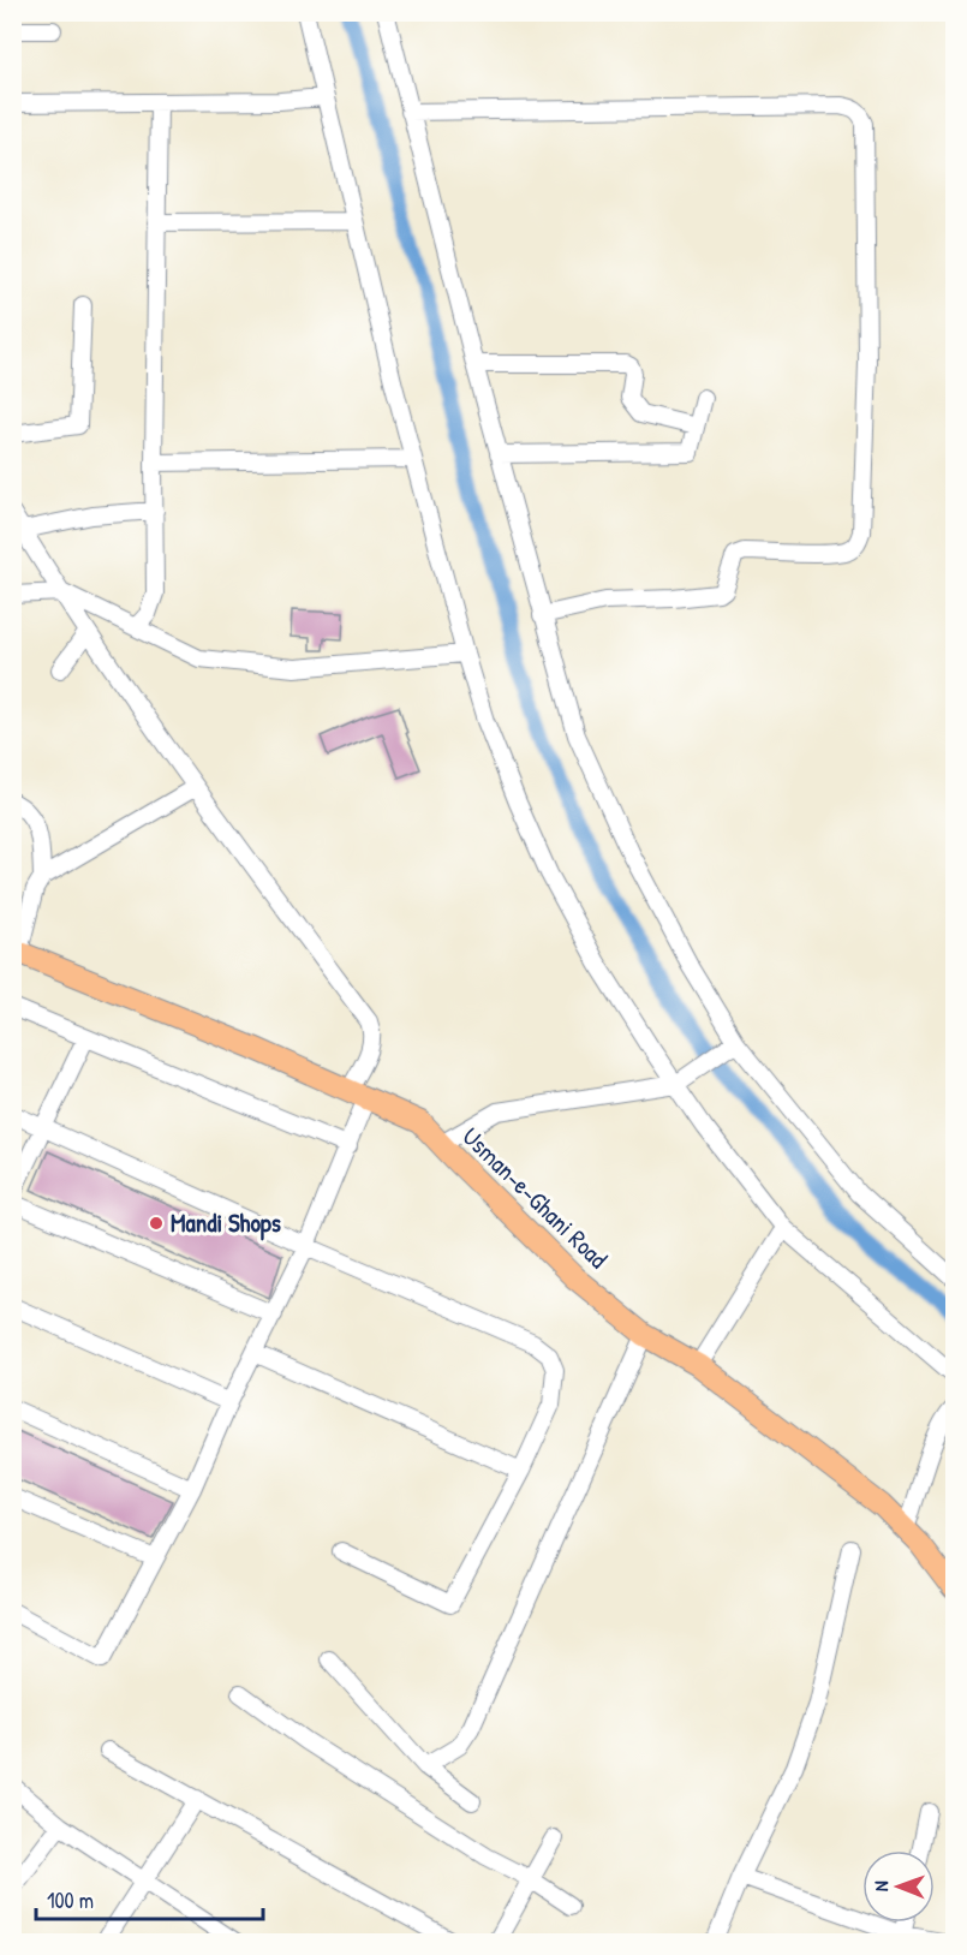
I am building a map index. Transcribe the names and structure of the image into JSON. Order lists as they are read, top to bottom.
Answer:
{
  "streets": {
    "main road": ["Usman-e-Ghani Road"]
  },
  "places": ["Mandi Shops"],
  "scale_bar": "100 m",
  "north": "left"
}
